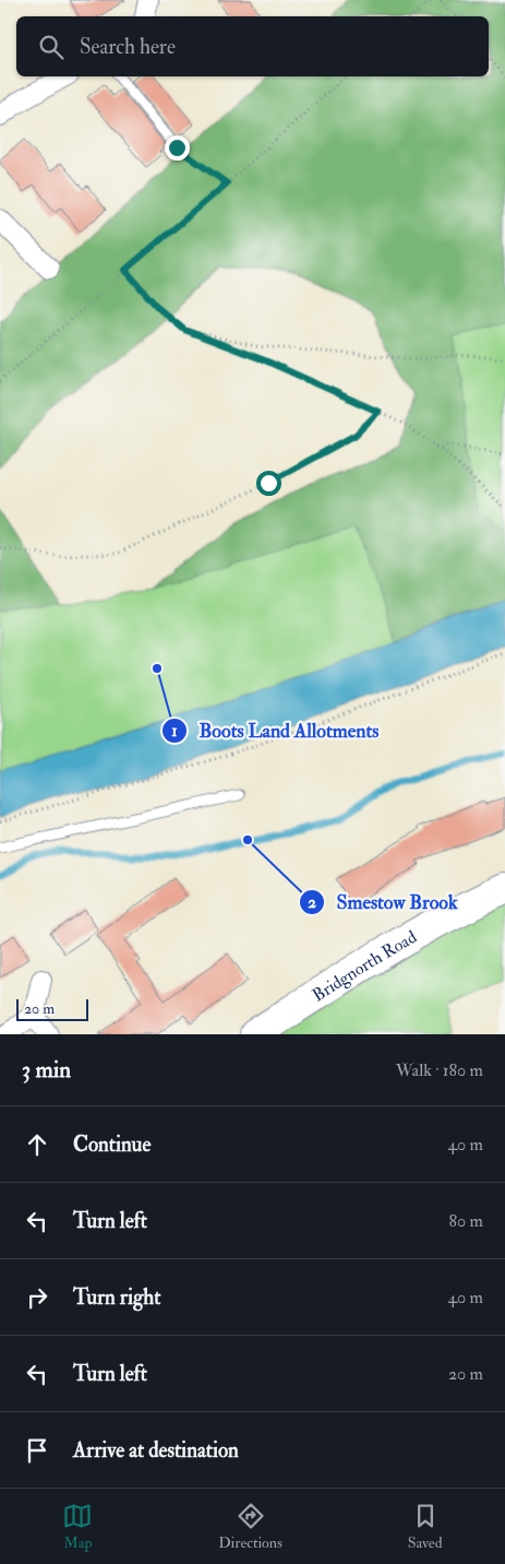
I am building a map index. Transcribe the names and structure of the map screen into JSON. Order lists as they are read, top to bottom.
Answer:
{
  "streets": {
    "highway": ["Bridgnorth Road"]
  },
  "places": ["Boots Land Allotments", "Smestow Brook"],
  "scale_bar": "20 m",
  "page": {
    "search": "Search here",
    "scale": "20 m",
    "heading": ["3 min", "Walk · 180 m"],
    "list": [
      ["Continue", "40 m"],
      ["Turn left", "80 m"],
      ["Turn right", "40 m"],
      ["Turn left", "20 m"],
      "Arrive at destination"
    ],
    "nav": ["Map", "Directions", "Saved"]
  }
}
